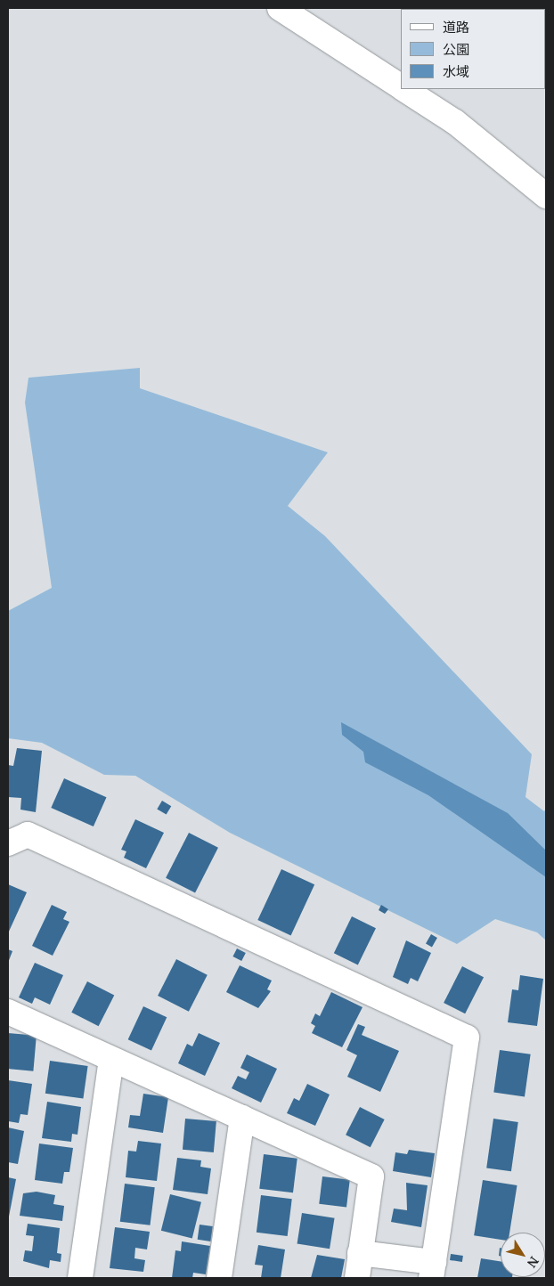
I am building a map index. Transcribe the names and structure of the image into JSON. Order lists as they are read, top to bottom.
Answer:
{
  "legend": ["道路", "公園", "水域"],
  "north": "bottom right"
}
